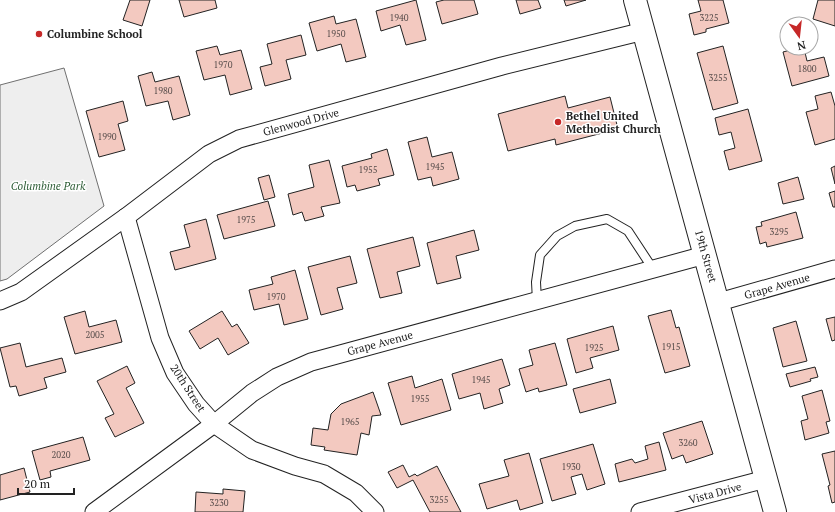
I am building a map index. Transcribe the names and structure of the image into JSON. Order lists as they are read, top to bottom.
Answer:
{
  "streets": {
    "street": [
      "Glenwood Drive",
      "19th Street",
      "Grape Avenue",
      "20th Street",
      "Vista Drive"
    ]
  },
  "crossings": [
    ["Glenwood Drive", "19th Street"],
    ["Glenwood Drive", "20th Street"],
    ["19th Street", "Grape Avenue"],
    ["19th Street", "Vista Drive"],
    ["Grape Avenue", "20th Street"]
  ],
  "parks": ["Columbine Park"],
  "places": ["Columbine School", "Bethel United Methodist Church"],
  "house_numbers": [
    "1940",
    "3225",
    "1950",
    "1970",
    "1800",
    "3255",
    "1980",
    "1990",
    "1945",
    "1955",
    "1975",
    "3295",
    "1970",
    "2005",
    "1915",
    "1925",
    "1945",
    "1955",
    "1965",
    "3260",
    "2020",
    "1930",
    "3255",
    "3230"
  ],
  "scale_bar": "20 m",
  "north": "bottom"
}
